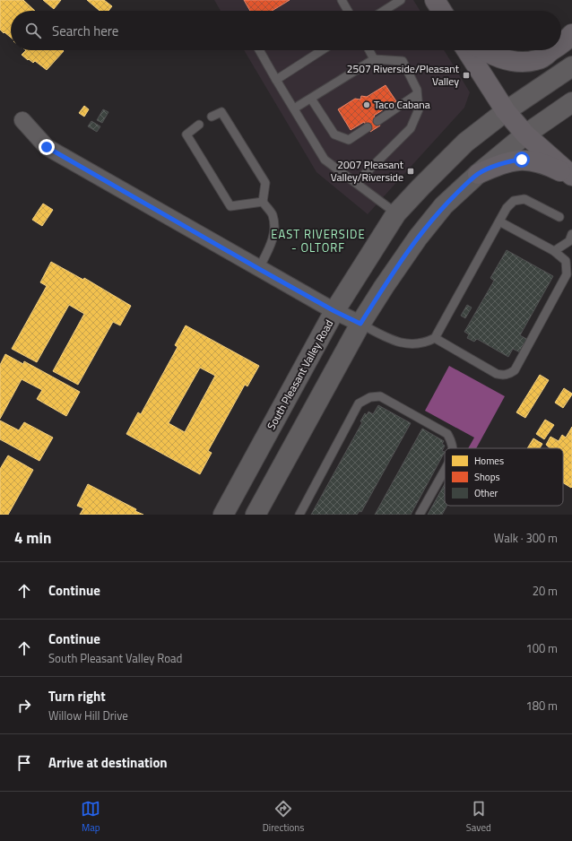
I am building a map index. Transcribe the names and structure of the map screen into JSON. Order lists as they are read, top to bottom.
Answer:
{
  "streets": {
    "main road": ["South Pleasant Valley Road"]
  },
  "districts": ["EAST RIVERSIDE - OLTORF"],
  "places": {
    "transit": ["2507 Riverside/Pleasant Valley", "2007 Pleasant Valley/Riverside"],
    "other": ["Taco Cabana"]
  },
  "legend": ["Homes", "Shops", "Other"],
  "page": {
    "search": "Search here",
    "heading": ["4 min", "Walk · 300 m"],
    "list": [
      ["Continue", "20 m"],
      ["Continue", "South Pleasant Valley Road", "100 m"],
      ["Turn right", "Willow Hill Drive", "180 m"],
      "Arrive at destination"
    ],
    "nav": ["Map", "Directions", "Saved"]
  }
}
